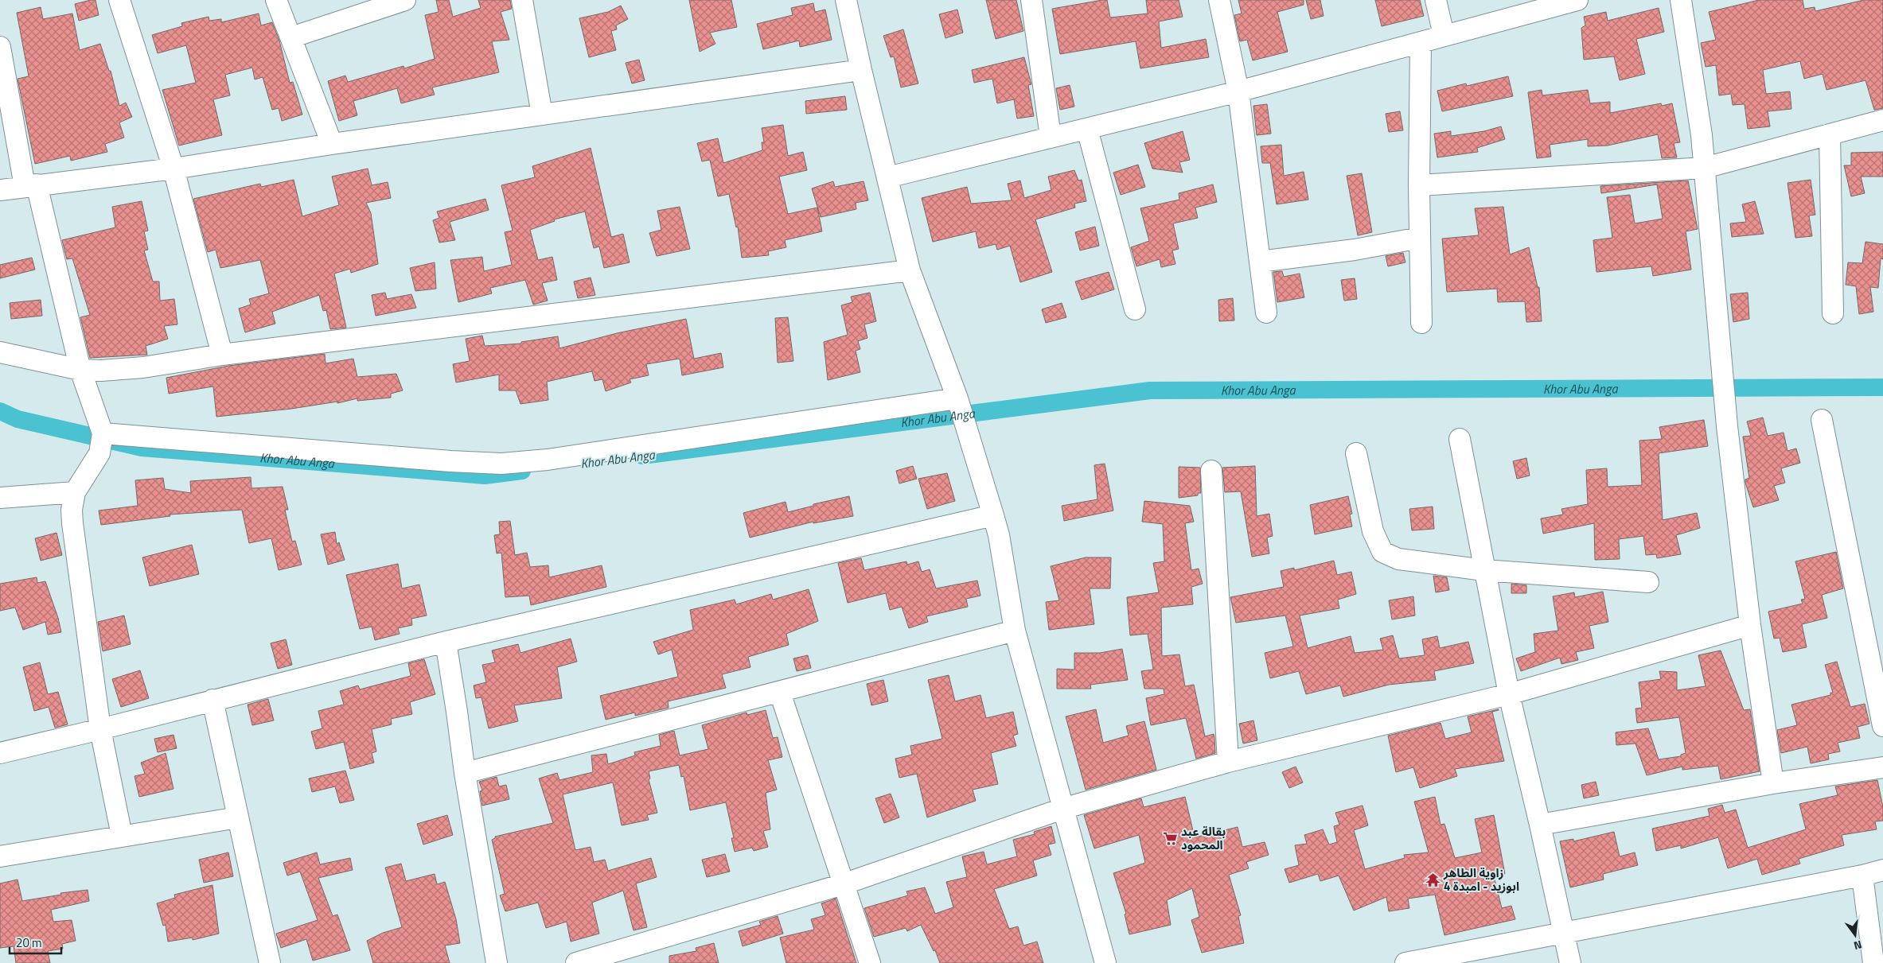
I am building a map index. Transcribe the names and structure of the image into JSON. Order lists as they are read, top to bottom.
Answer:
{
  "water": ["Khor Abu Anga"],
  "places": {
    "supermarket": ["بقالة عبد المحمود"],
    "temple": ["زاوية الطاهر ابوزيد - امبدة 4"]
  },
  "scale_bar": "20 m",
  "north": "bottom"
}
